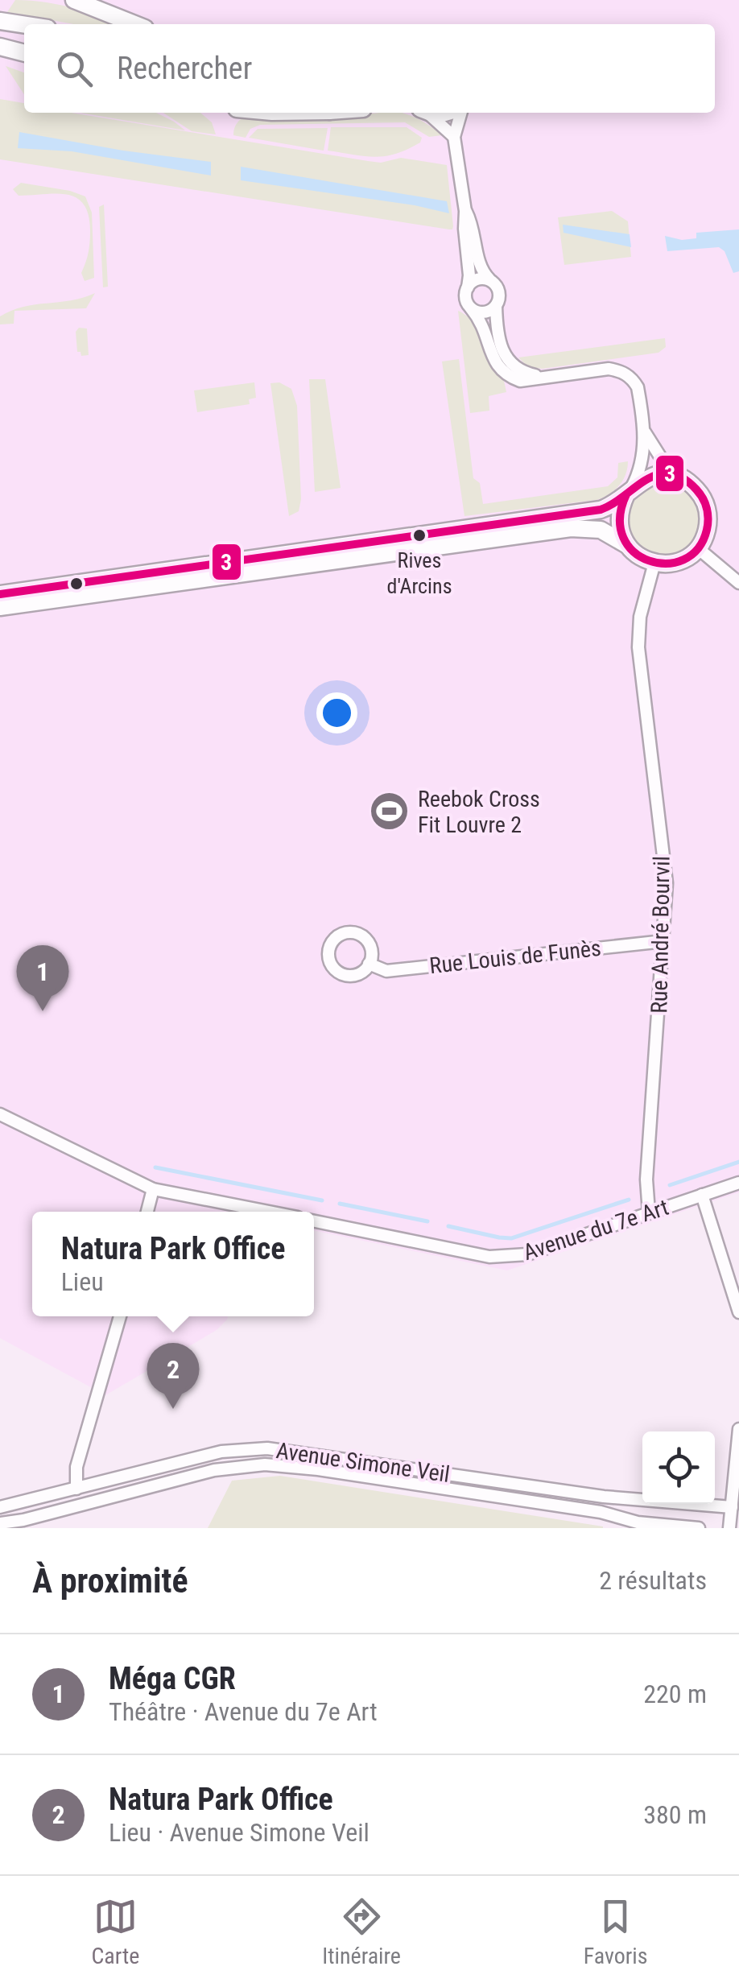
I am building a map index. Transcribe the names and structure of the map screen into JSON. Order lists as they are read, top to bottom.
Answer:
{
  "streets": {
    "street": [
      "Rue André Bourvil",
      "Rue Louis de Funès",
      "Avenue du 7e Art",
      "Avenue Simone Veil"
    ]
  },
  "crossings": [
    ["Rue André Bourvil", "Rue Louis de Funès"],
    ["Rue André Bourvil", "Avenue du 7e Art"]
  ],
  "places": {
    "other": ["Rives d'Arcins"],
    "sports": ["Reebok Cross Fit Louvre 2"]
  },
  "lines": ["transit line 3"],
  "page": {
    "search": "Rechercher",
    "pins": ["1", "2"],
    "popup": ["Natura Park Office", "Lieu"],
    "heading": ["À proximité", "2 résultats"],
    "list": [
      {
        "mark": "1",
        "name": "Méga CGR",
        "note": "Théâtre · Avenue du 7e Art",
        "value": "220 m"
      },
      {
        "mark": "2",
        "name": "Natura Park Office",
        "note": "Lieu · Avenue Simone Veil",
        "value": "380 m"
      }
    ],
    "nav": ["Carte", "Itinéraire", "Favoris"]
  }
}
